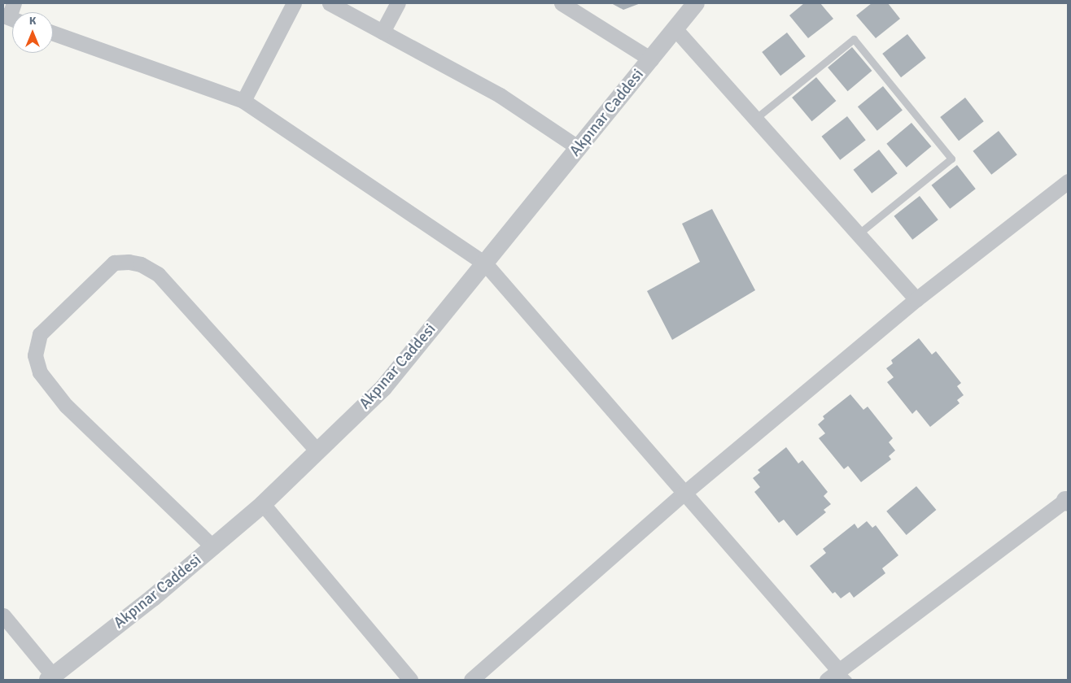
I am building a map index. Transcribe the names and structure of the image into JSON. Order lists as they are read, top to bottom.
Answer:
{
  "streets": {
    "street": ["Akpınar Caddesi"]
  },
  "north": "top"
}
